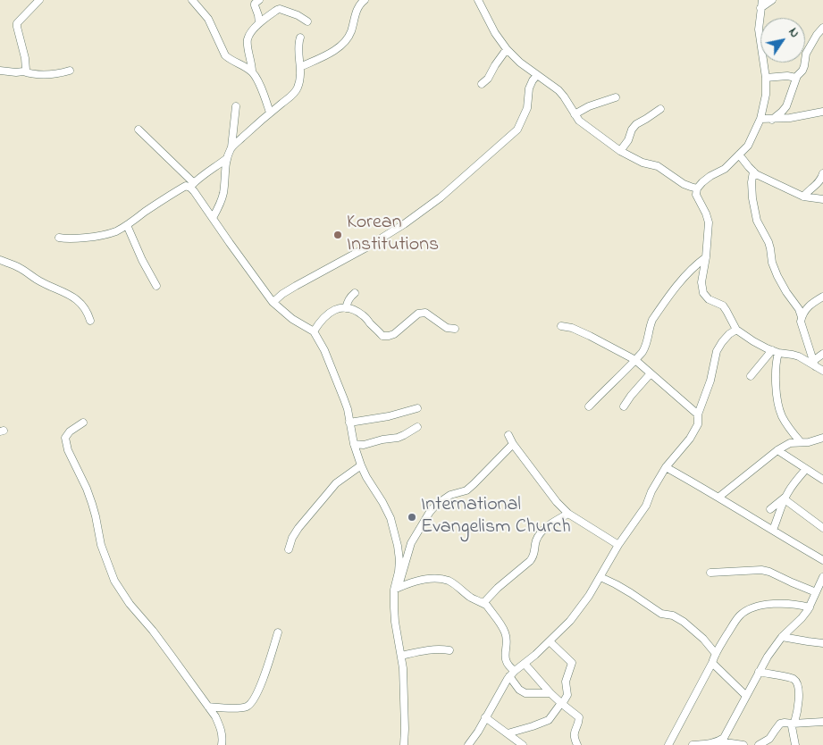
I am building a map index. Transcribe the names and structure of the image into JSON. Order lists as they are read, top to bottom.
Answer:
{
  "places": ["Korean Institutions", "International Evangelism Church"],
  "north": "top right"
}
